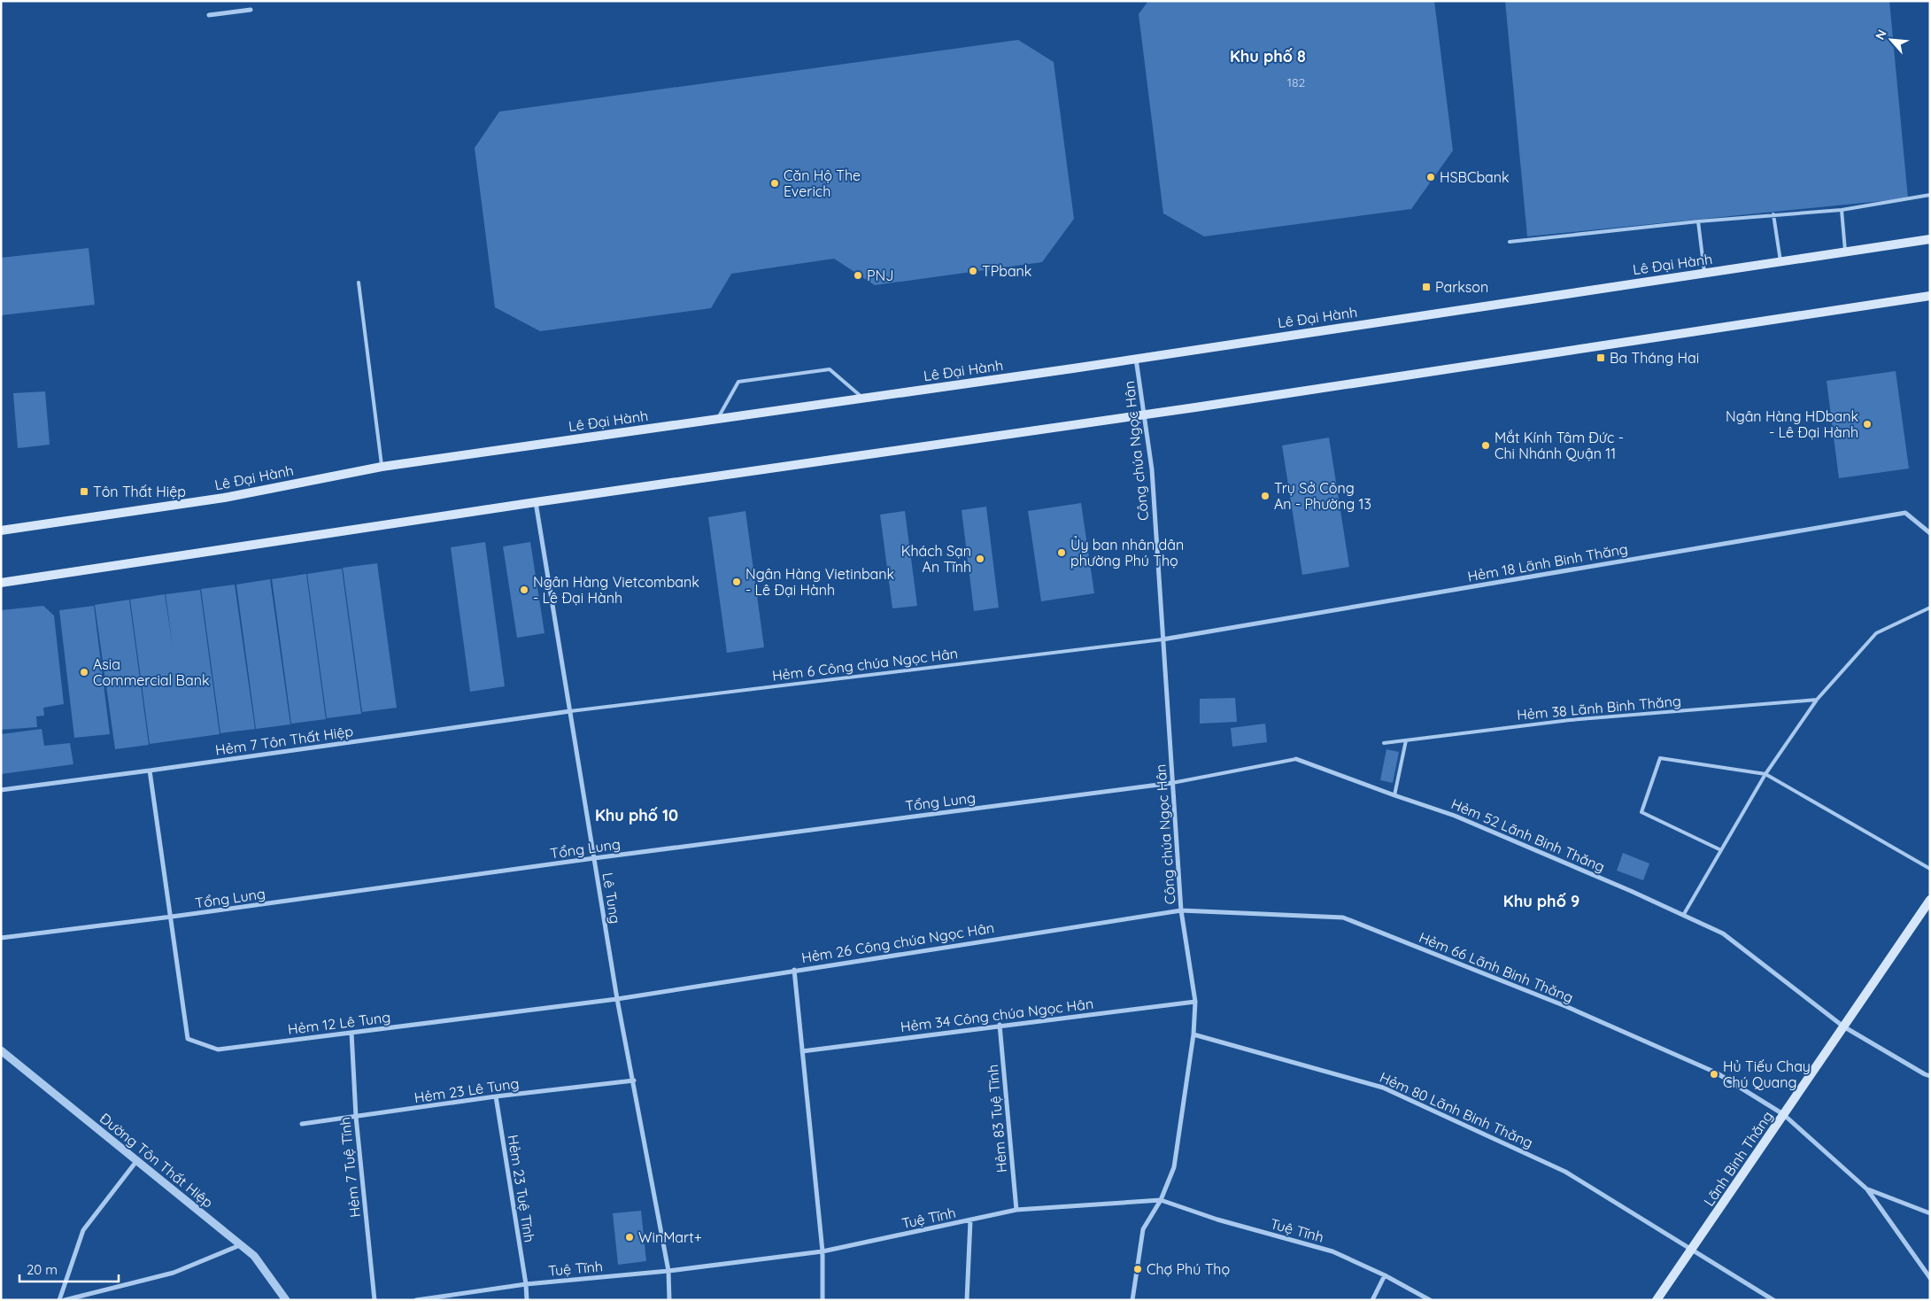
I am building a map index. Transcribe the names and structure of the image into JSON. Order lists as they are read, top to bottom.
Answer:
{
  "streets": {
    "main road": ["Lê Đại Hành", "Lãnh Binh Thăng"],
    "street": [
      "Công chúa Ngọc Hân",
      "Hẻm 18 Lãnh Binh Thăng",
      "Hẻm 7 Tôn Thất Hiệp",
      "Tổng Lung",
      "Hẻm 52 Lãnh Binh Thăng",
      "Lê Tung",
      "Hẻm 26 Công chúa Ngọc Hân",
      "Hẻm 66 Lãnh Binh Thăng",
      "Hẻm 34 Công chúa Ngọc Hân",
      "Hẻm 12 Lê Tung",
      "Hẻm 23 Lê Tung",
      "Hẻm 80 Lãnh Binh Thăng",
      "Hẻm 83 Tuệ Tĩnh",
      "Đường Tôn Thất Hiệp",
      "Hẻm 7 Tuệ Tĩnh",
      "Hẻm 23 Tuệ Tĩnh",
      "Tuệ Tĩnh"
    ],
    "lane": ["Hẻm 6 Công chúa Ngọc Hân", "Hẻm 38 Lãnh Binh Thăng"]
  },
  "crossings": [
    ["Lê Đại Hành", "Công chúa Ngọc Hân"],
    ["Công chúa Ngọc Hân", "Hẻm 18 Lãnh Binh Thăng"],
    ["Công chúa Ngọc Hân", "Hẻm 6 Công chúa Ngọc Hân"],
    ["Công chúa Ngọc Hân", "Tổng Lung"],
    ["Công chúa Ngọc Hân", "Hẻm 52 Lãnh Binh Thăng"],
    ["Công chúa Ngọc Hân", "Hẻm 26 Công chúa Ngọc Hân"],
    ["Công chúa Ngọc Hân", "Hẻm 66 Lãnh Binh Thăng"],
    ["Công chúa Ngọc Hân", "Hẻm 34 Công chúa Ngọc Hân"],
    ["Công chúa Ngọc Hân", "Hẻm 80 Lãnh Binh Thăng"],
    ["Công chúa Ngọc Hân", "Tuệ Tĩnh"],
    ["Hẻm 18 Lãnh Binh Thăng", "Hẻm 6 Công chúa Ngọc Hân"],
    ["Hẻm 6 Công chúa Ngọc Hân", "Hẻm 7 Tôn Thất Hiệp"],
    ["Hẻm 6 Công chúa Ngọc Hân", "Lê Tung"],
    ["Hẻm 7 Tôn Thất Hiệp", "Lê Tung"],
    ["Tổng Lung", "Hẻm 52 Lãnh Binh Thăng"],
    ["Tổng Lung", "Lê Tung"],
    ["Tổng Lung", "Hẻm 12 Lê Tung"],
    ["Hẻm 52 Lãnh Binh Thăng", "Lãnh Binh Thăng"],
    ["Lê Tung", "Hẻm 26 Công chúa Ngọc Hân"],
    ["Lê Tung", "Hẻm 12 Lê Tung"],
    ["Lê Tung", "Hẻm 23 Lê Tung"],
    ["Lê Tung", "Tuệ Tĩnh"],
    ["Hẻm 26 Công chúa Ngọc Hân", "Hẻm 66 Lãnh Binh Thăng"],
    ["Hẻm 26 Công chúa Ngọc Hân", "Hẻm 12 Lê Tung"],
    ["Hẻm 66 Lãnh Binh Thăng", "Lãnh Binh Thăng"],
    ["Hẻm 34 Công chúa Ngọc Hân", "Hẻm 83 Tuệ Tĩnh"],
    ["Hẻm 12 Lê Tung", "Hẻm 7 Tuệ Tĩnh"],
    ["Hẻm 23 Lê Tung", "Hẻm 7 Tuệ Tĩnh"],
    ["Hẻm 23 Lê Tung", "Hẻm 23 Tuệ Tĩnh"],
    ["Hẻm 80 Lãnh Binh Thăng", "Lãnh Binh Thăng"],
    ["Hẻm 83 Tuệ Tĩnh", "Tuệ Tĩnh"],
    ["Hẻm 23 Tuệ Tĩnh", "Tuệ Tĩnh"]
  ],
  "districts": ["Khu phố 8", "Khu phố 10", "Khu phố 9"],
  "places": {
    "other": [
      "HSBCbank",
      "Căn Hộ The Everich",
      "TPbank",
      "PNJ",
      "Ngân Hàng HDbank - Lê Đại Hành",
      "Mắt Kính Tâm Đức - Chi Nhánh Quận 11",
      "Trụ Sở Công An - Phường 13",
      "Ủy ban nhân dân phường Phú Thọ",
      "Khách Sạn An Tĩnh",
      "Ngân Hàng Vietinbank - Lê Đại Hành",
      "Ngân Hàng Vietcombank - Lê Đại Hành",
      "Asia Commercial Bank",
      "Hủ Tiếu Chay Chú Quang",
      "WinMart+",
      "Chợ Phú Thọ"
    ],
    "transit": ["Parkson", "Ba Tháng Hai", "Tôn Thất Hiệp"]
  },
  "house_numbers": ["182"],
  "scale_bar": "20 m",
  "north": "top left"
}
